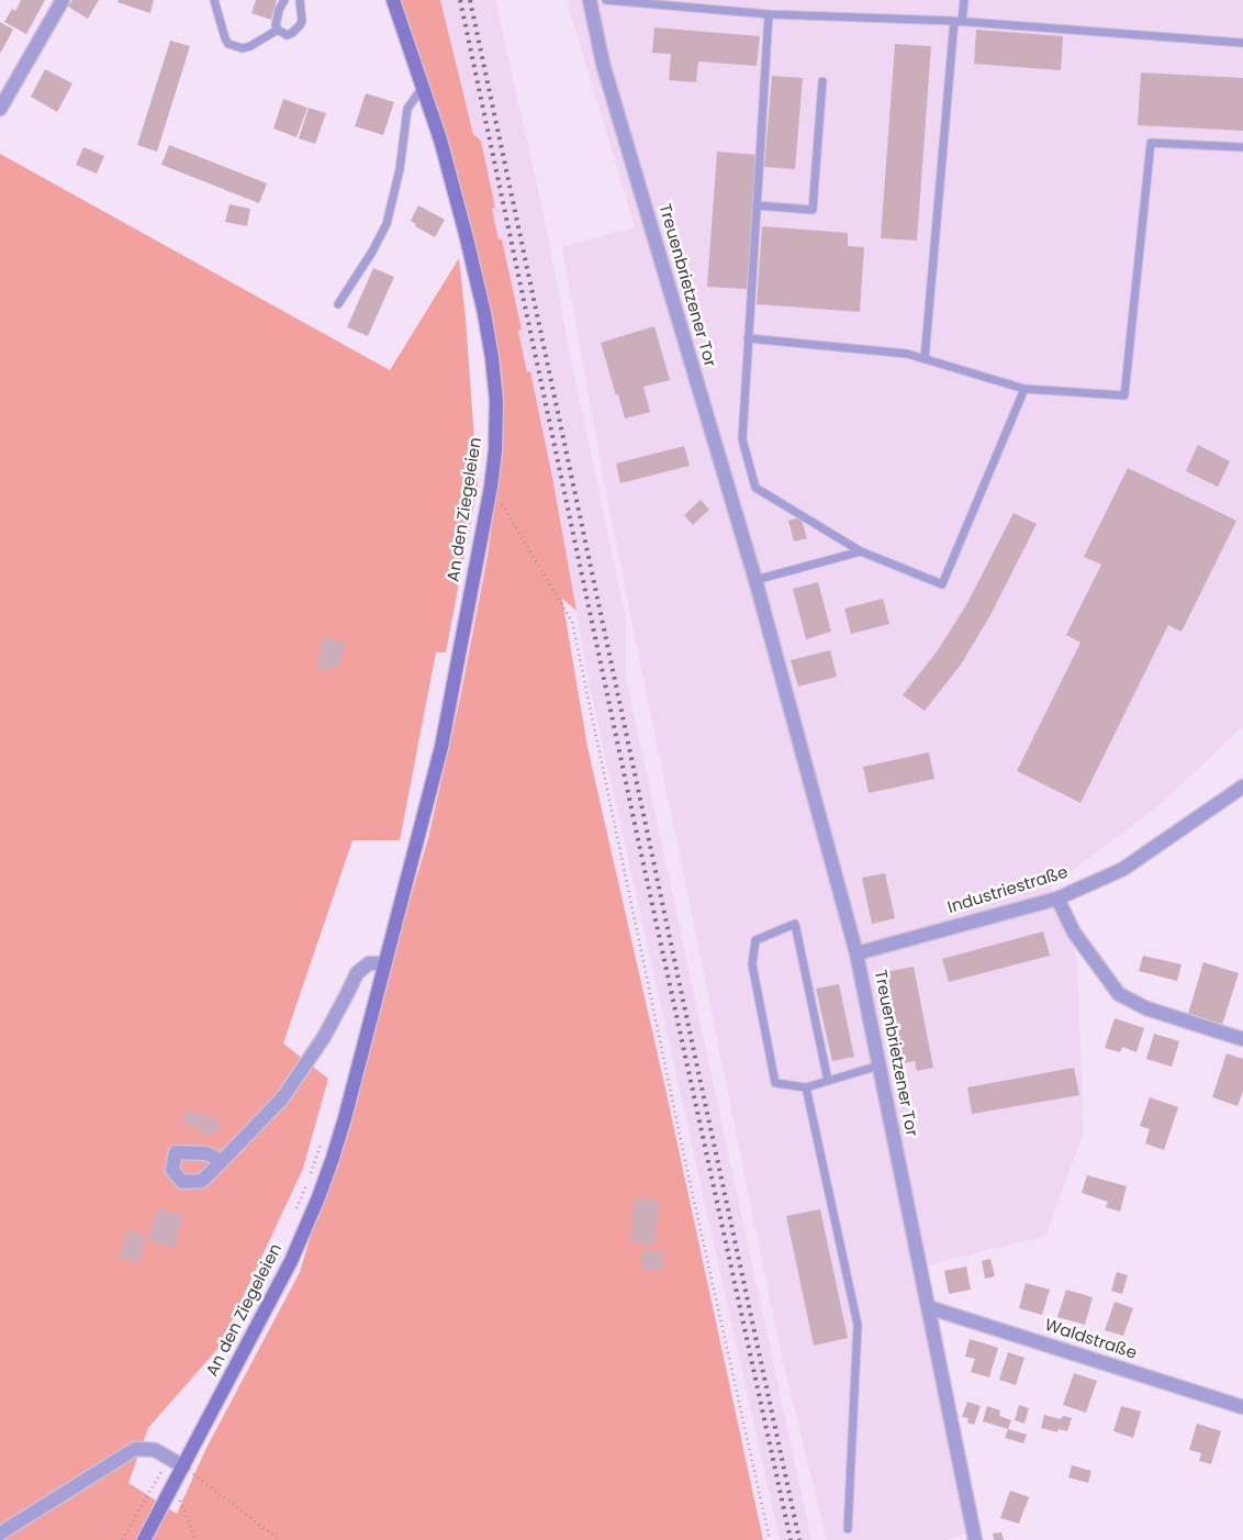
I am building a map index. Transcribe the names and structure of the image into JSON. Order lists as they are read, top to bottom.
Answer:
{
  "streets": {
    "street": [
      "Treuenbrietzener Tor",
      "An den Ziegeleien",
      "Industriestraße",
      "Waldstraße"
    ]
  },
  "crossings": [
    ["Treuenbrietzener Tor", "Industriestraße"],
    ["Treuenbrietzener Tor", "Waldstraße"]
  ]
}
